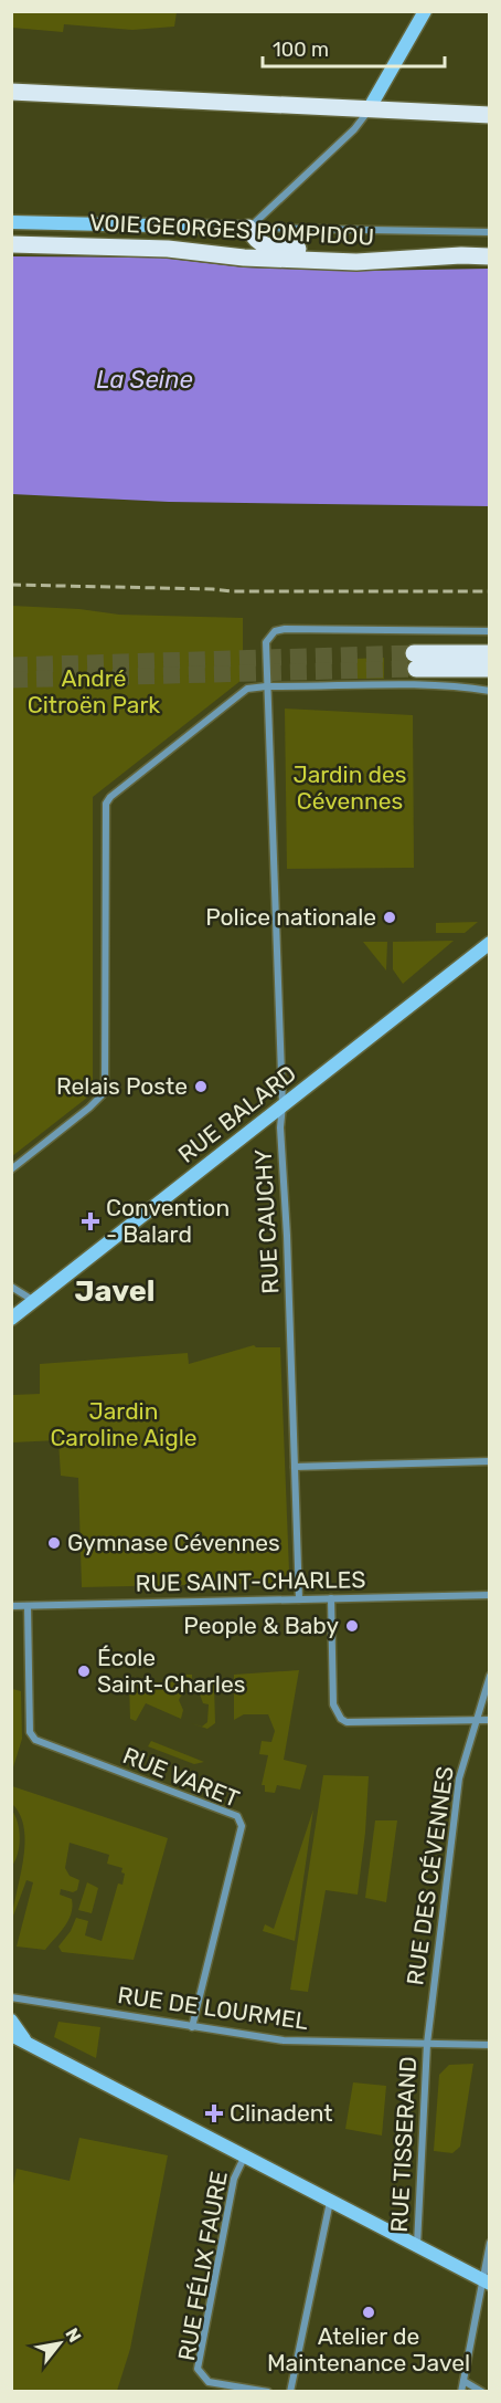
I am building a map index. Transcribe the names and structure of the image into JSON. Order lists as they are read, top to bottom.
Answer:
{
  "streets": {
    "main road": ["VOIE GEORGES POMPIDOU"],
    "street": [
      "RUE BALARD",
      "RUE CAUCHY",
      "RUE SAINT-CHARLES",
      "RUE VARET",
      "RUE DES CÉVENNES",
      "RUE DE LOURMEL",
      "RUE TISSERAND",
      "RUE FÉLIX FAURE"
    ]
  },
  "crossings": [
    ["RUE BALARD", "RUE CAUCHY"],
    ["RUE CAUCHY", "RUE SAINT-CHARLES"],
    ["RUE SAINT-CHARLES", "RUE VARET"],
    ["RUE VARET", "RUE DE LOURMEL"],
    ["RUE DES CÉVENNES", "RUE DE LOURMEL"],
    ["RUE DES CÉVENNES", "RUE TISSERAND"],
    ["RUE DE LOURMEL", "RUE TISSERAND"]
  ],
  "districts": ["Javel"],
  "water": ["La Seine"],
  "parks": ["André Citroën Park", "Jardin des Cévennes", "Jardin Caroline Aigle"],
  "places": {
    "other": [
      "Police nationale",
      "Relais Poste",
      "Gymnase Cévennes",
      "People & Baby",
      "École Saint-Charles",
      "Atelier de Maintenance Javel"
    ],
    "health": ["Convention - Balard", "Clinadent"]
  },
  "scale_bar": "100 m",
  "north": "top right"
}
